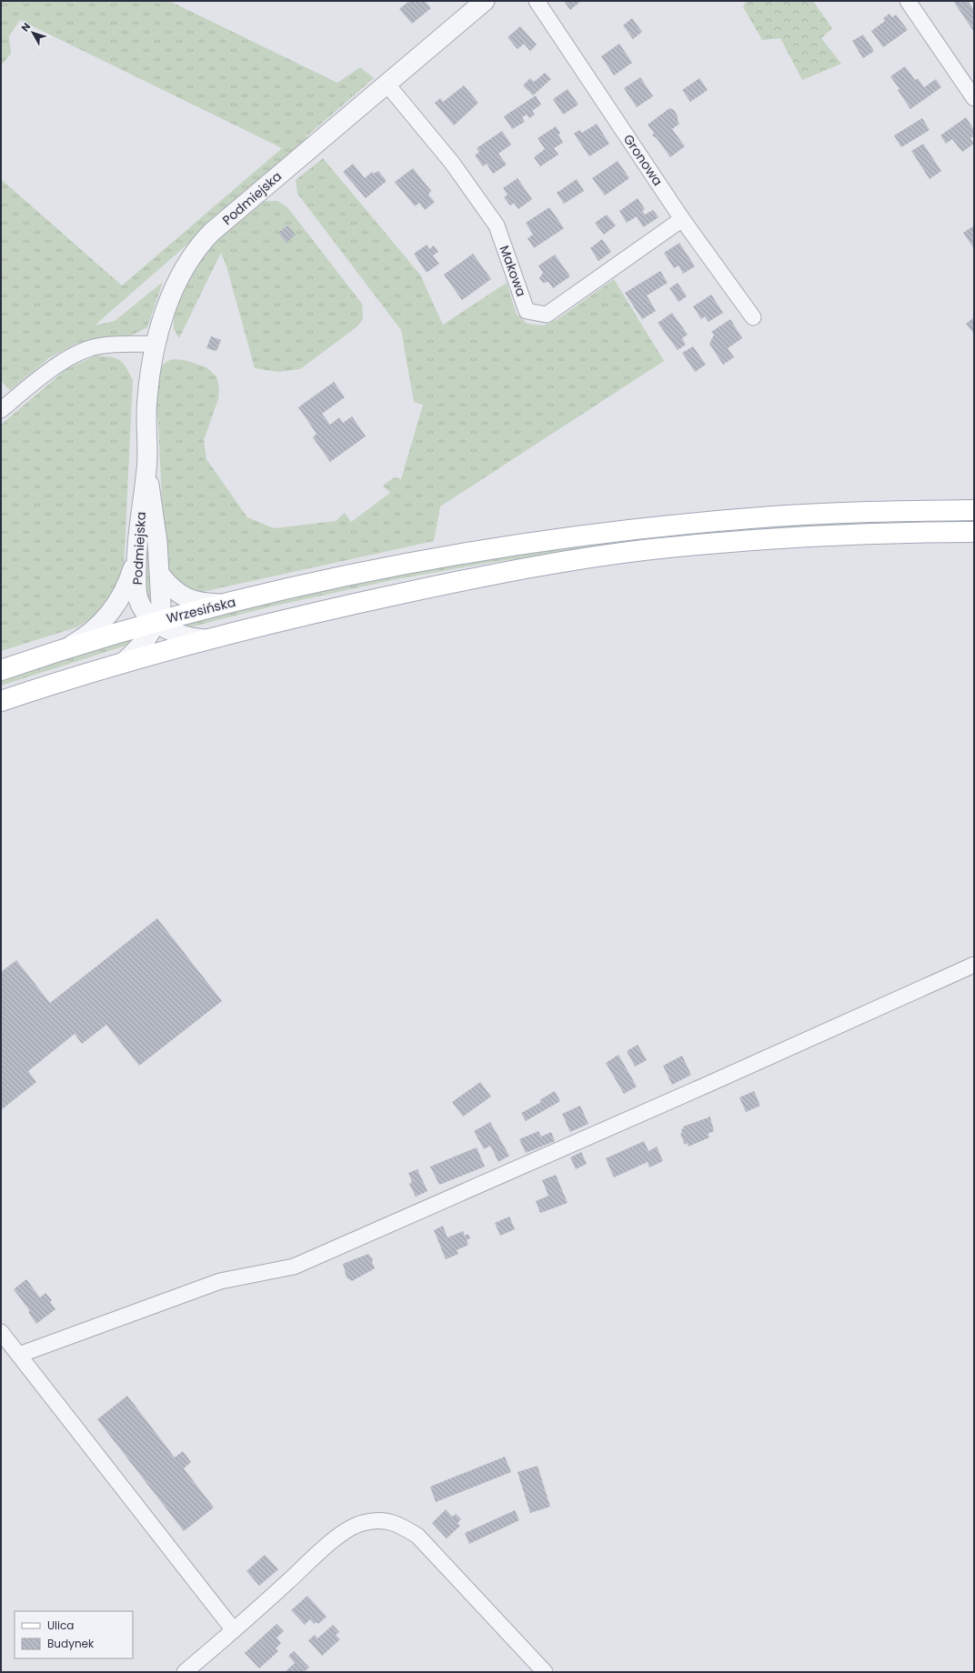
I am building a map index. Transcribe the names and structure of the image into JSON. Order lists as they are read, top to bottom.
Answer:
{
  "streets": {
    "main road": ["Wrzesińska"],
    "street": ["Gronowa", "Podmiejska", "Makowa"]
  },
  "crossings": [
    ["Gronowa", "Makowa"],
    ["Podmiejska", "Makowa"],
    ["Podmiejska", "Wrzesińska"]
  ],
  "legend": ["Ulica", "Budynek"],
  "north": "top left"
}
